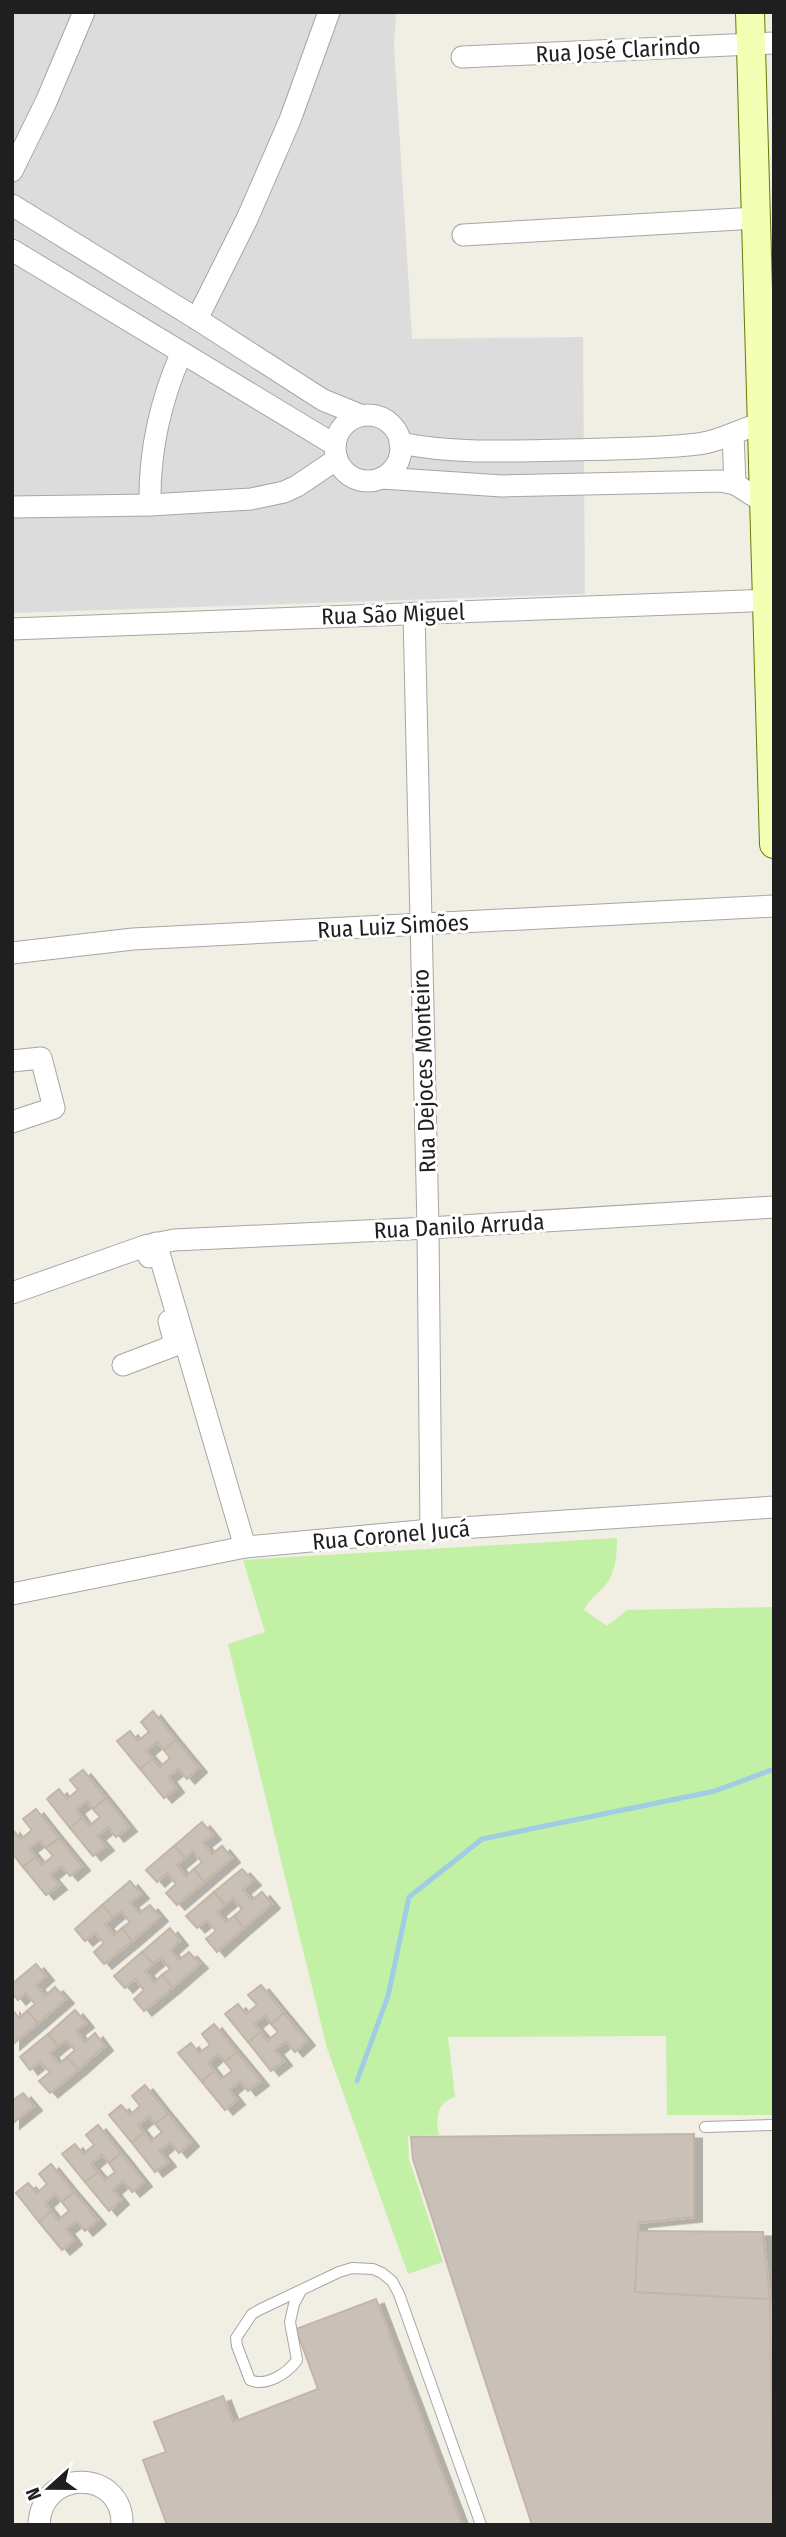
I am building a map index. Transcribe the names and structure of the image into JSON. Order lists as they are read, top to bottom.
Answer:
{
  "streets": {
    "street": [
      "Rua José Clarindo",
      "Rua São Miguel",
      "Rua Luiz Simões",
      "Rua Dejoces Monteiro",
      "Rua Danilo Arruda",
      "Rua Coronel Jucá"
    ]
  },
  "crossings": [
    ["Rua São Miguel", "Rua Dejoces Monteiro"],
    ["Rua Luiz Simões", "Rua Dejoces Monteiro"],
    ["Rua Dejoces Monteiro", "Rua Danilo Arruda"],
    ["Rua Dejoces Monteiro", "Rua Coronel Jucá"]
  ],
  "north": "left"
}
